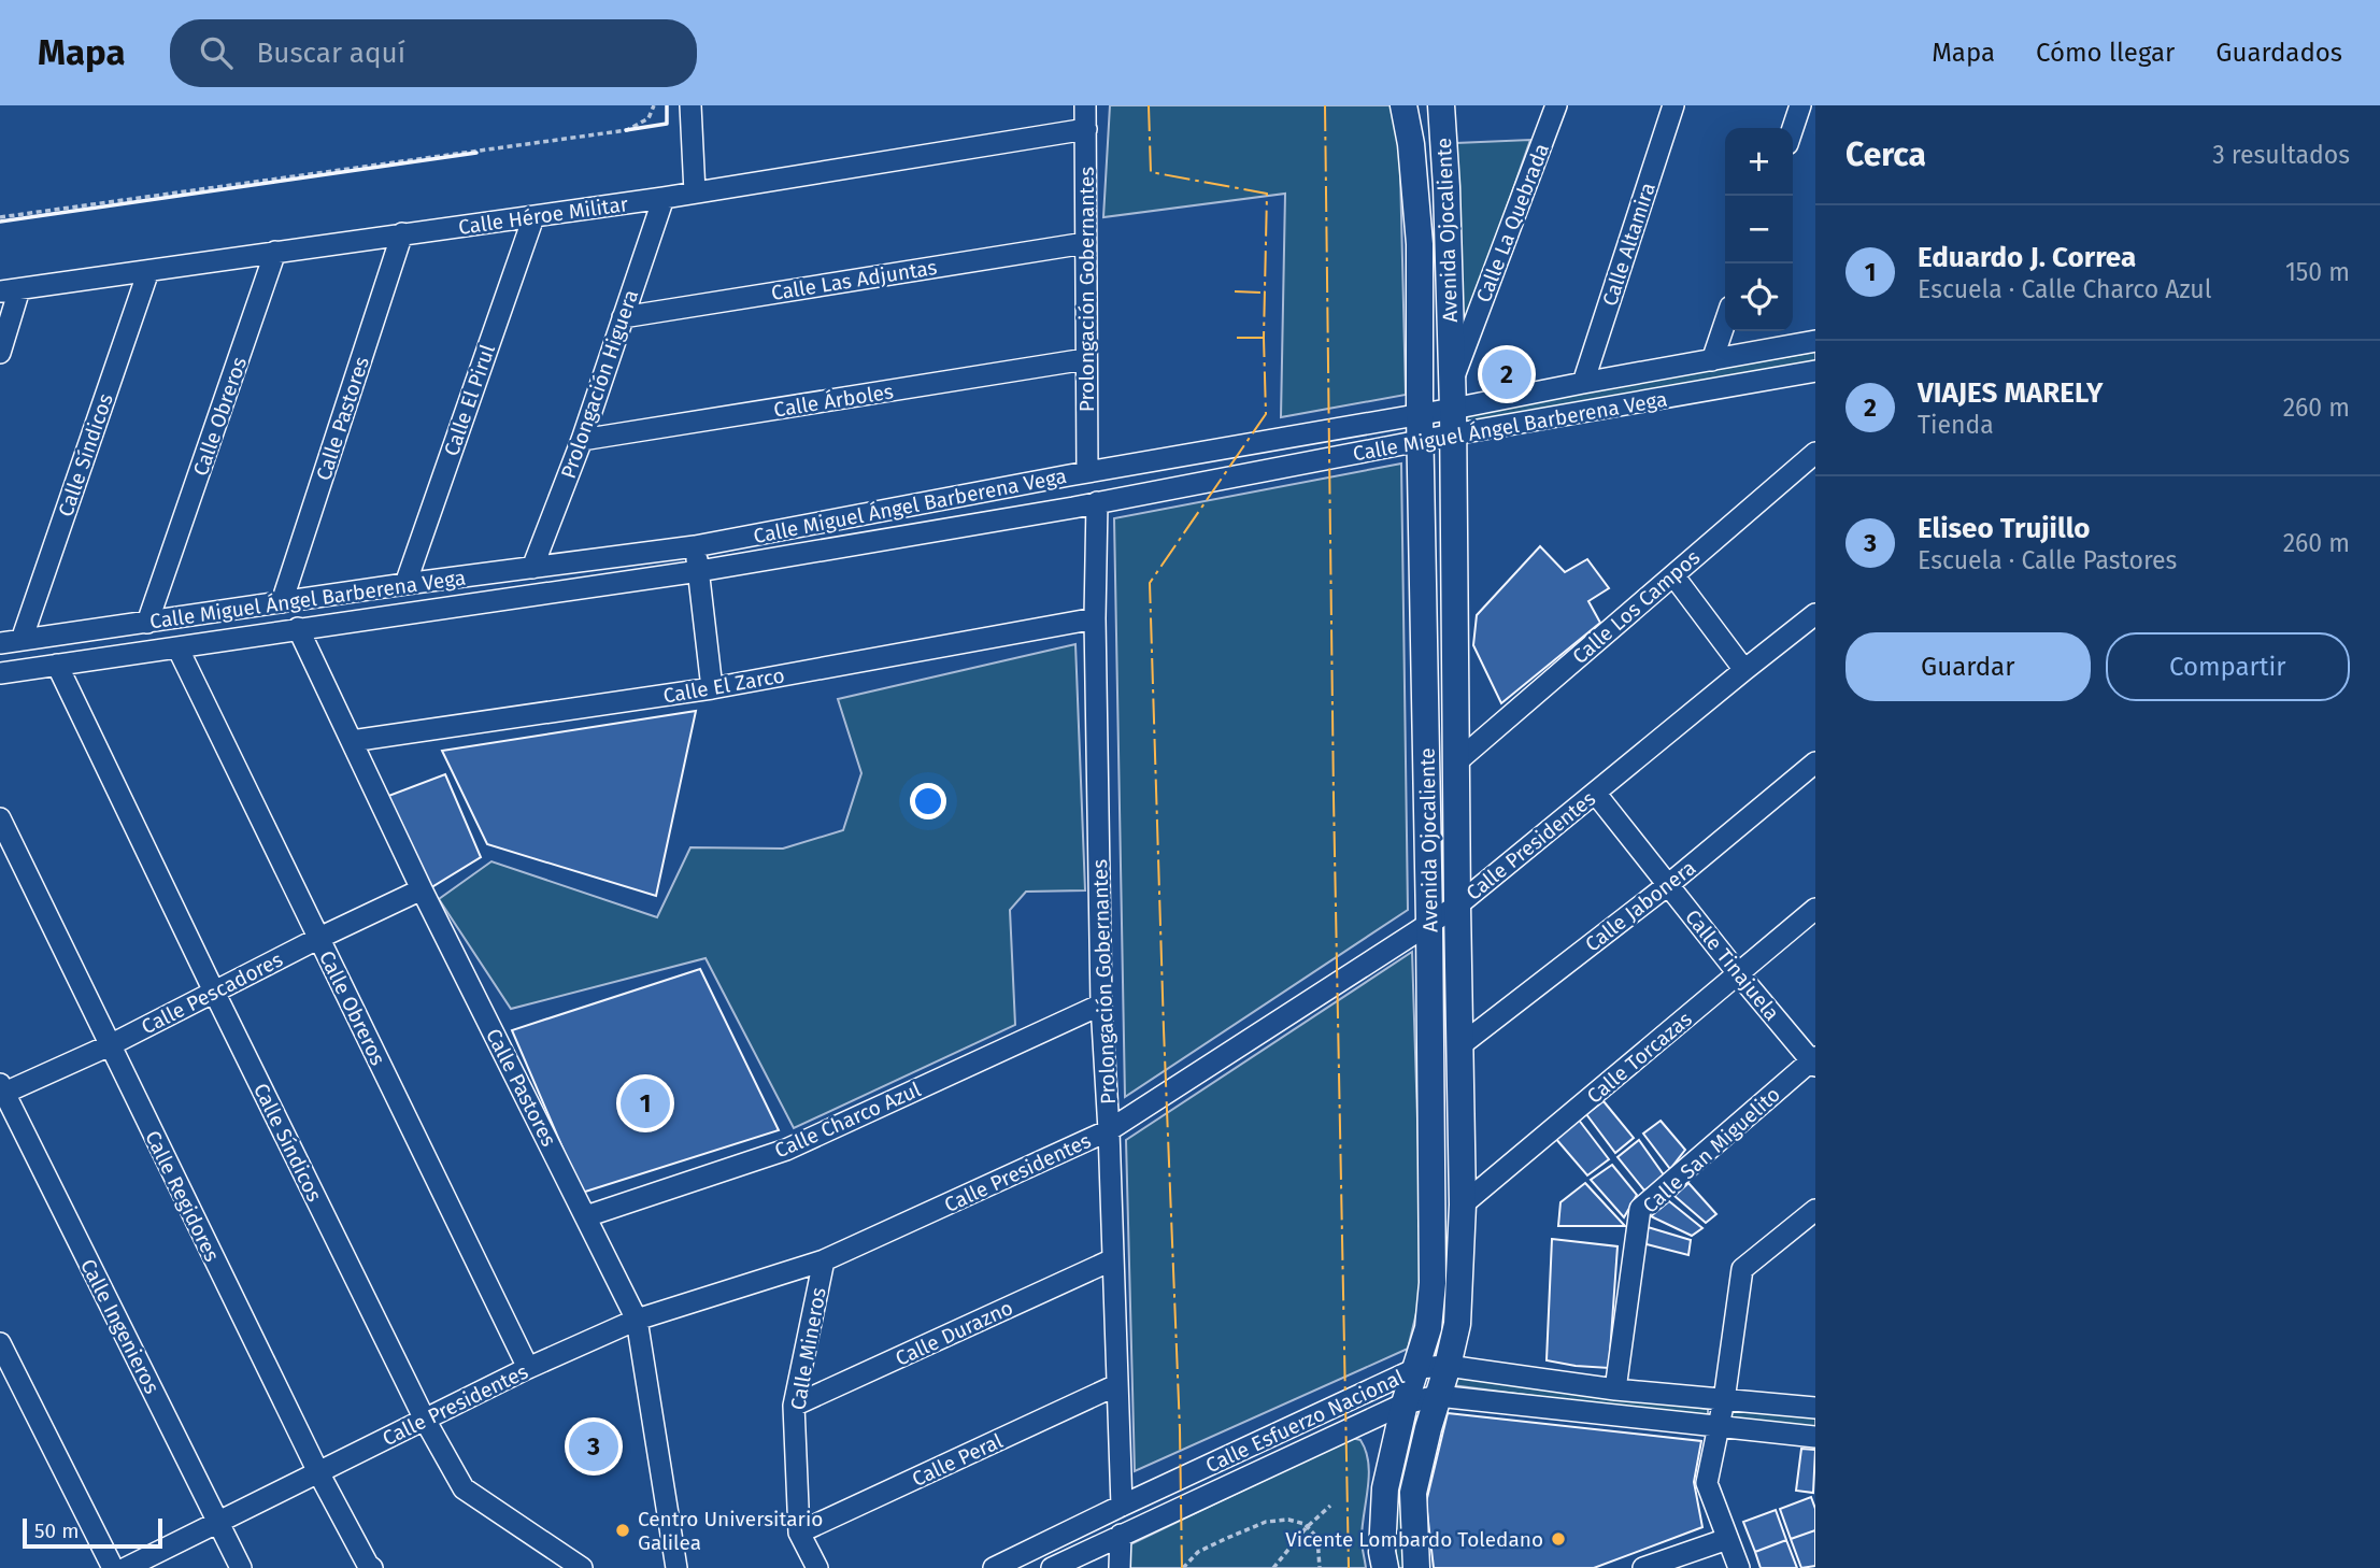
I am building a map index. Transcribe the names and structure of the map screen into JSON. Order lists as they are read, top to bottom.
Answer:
{
  "streets": {
    "main road": ["Avenida Ojocaliente"],
    "street": [
      "Calle Héroe Militar",
      "Calle La Quebrada",
      "Calle Altamira",
      "Calle Las Adjuntas",
      "Prolongación Gobernantes",
      "Prolongación Higuera",
      "Calle El Pirul",
      "Calle Árboles",
      "Calle Obreros",
      "Calle Pastores",
      "Calle Miguel Ángel Barberena Vega",
      "Calle Síndicos",
      "Calle Los Campos",
      "Calle El Zarco",
      "Calle Presidentes",
      "Calle Jabonera",
      "Calle Tinajuela",
      "Calle Pescadores",
      "Calle Torcazas",
      "Calle Charco Azul",
      "Calle San Miguelito",
      "Calle Regidores",
      "Calle Ingenieros",
      "Calle Durazno",
      "Calle Mineros",
      "Calle Esfuerzo Nacional",
      "Calle Peral"
    ]
  },
  "crossings": [
    ["Calle Héroe Militar", "Prolongación Gobernantes"],
    ["Calle Héroe Militar", "Prolongación Higuera"],
    ["Calle Héroe Militar", "Calle El Pirul"],
    ["Calle Héroe Militar", "Calle Obreros"],
    ["Calle Héroe Militar", "Calle Pastores"],
    ["Calle Héroe Militar", "Calle Síndicos"],
    ["Calle La Quebrada", "Avenida Ojocaliente"],
    ["Avenida Ojocaliente", "Calle Miguel Ángel Barberena Vega"],
    ["Avenida Ojocaliente", "Calle Los Campos"],
    ["Avenida Ojocaliente", "Calle Presidentes"],
    ["Avenida Ojocaliente", "Calle Jabonera"],
    ["Avenida Ojocaliente", "Calle Torcazas"],
    ["Avenida Ojocaliente", "Calle Esfuerzo Nacional"],
    ["Calle Altamira", "Calle Miguel Ángel Barberena Vega"],
    ["Calle Las Adjuntas", "Prolongación Gobernantes"],
    ["Calle Las Adjuntas", "Prolongación Higuera"],
    ["Prolongación Gobernantes", "Calle Árboles"],
    ["Prolongación Gobernantes", "Calle Miguel Ángel Barberena Vega"],
    ["Prolongación Gobernantes", "Calle El Zarco"],
    ["Prolongación Gobernantes", "Calle Presidentes"],
    ["Prolongación Gobernantes", "Calle Charco Azul"],
    ["Prolongación Gobernantes", "Calle Durazno"],
    ["Prolongación Gobernantes", "Calle Esfuerzo Nacional"],
    ["Prolongación Gobernantes", "Calle Peral"],
    ["Prolongación Higuera", "Calle Árboles"],
    ["Prolongación Higuera", "Calle Miguel Ángel Barberena Vega"],
    ["Calle El Pirul", "Calle Miguel Ángel Barberena Vega"],
    ["Calle Obreros", "Calle Miguel Ángel Barberena Vega"],
    ["Calle Obreros", "Calle Presidentes"],
    ["Calle Obreros", "Calle Pescadores"],
    ["Calle Pastores", "Calle Miguel Ángel Barberena Vega"],
    ["Calle Pastores", "Calle El Zarco"],
    ["Calle Pastores", "Calle Presidentes"],
    ["Calle Pastores", "Calle Pescadores"],
    ["Calle Pastores", "Calle Charco Azul"],
    ["Calle Miguel Ángel Barberena Vega", "Calle Síndicos"],
    ["Calle Síndicos", "Calle Presidentes"],
    ["Calle Síndicos", "Calle Pescadores"],
    ["Calle Presidentes", "Calle Tinajuela"],
    ["Calle Presidentes", "Calle Regidores"],
    ["Calle Presidentes", "Calle Ingenieros"],
    ["Calle Presidentes", "Calle Mineros"],
    ["Calle Jabonera", "Calle Tinajuela"],
    ["Calle Tinajuela", "Calle Torcazas"],
    ["Calle Tinajuela", "Calle San Miguelito"],
    ["Calle Pescadores", "Calle Regidores"],
    ["Calle Pescadores", "Calle Ingenieros"],
    ["Calle San Miguelito", "Calle Esfuerzo Nacional"],
    ["Calle Durazno", "Calle Mineros"],
    ["Calle Mineros", "Calle Peral"]
  ],
  "places": ["Centro Universitario Galilea", "Vicente Lombardo Toledano"],
  "scale_bar": "50 m",
  "page": {
    "header": "Mapa",
    "search": "Buscar aquí",
    "nav": ["Mapa", "Cómo llegar", "Guardados"],
    "heading": ["Cerca", "3 resultados"],
    "map_buttons": ["+", "−"],
    "list": [
      {
        "mark": "1",
        "name": "Eduardo J. Correa",
        "note": "Escuela · Calle Charco Azul",
        "value": "150 m"
      },
      {
        "mark": "2",
        "name": "VIAJES MARELY",
        "note": "Tienda",
        "value": "260 m"
      },
      {
        "mark": "3",
        "name": "Eliseo Trujillo",
        "note": "Escuela · Calle Pastores",
        "value": "260 m"
      }
    ],
    "pins": ["2", "1", "3"],
    "buttons": ["Guardar", "Compartir"],
    "scale": "50 m"
  }
}
